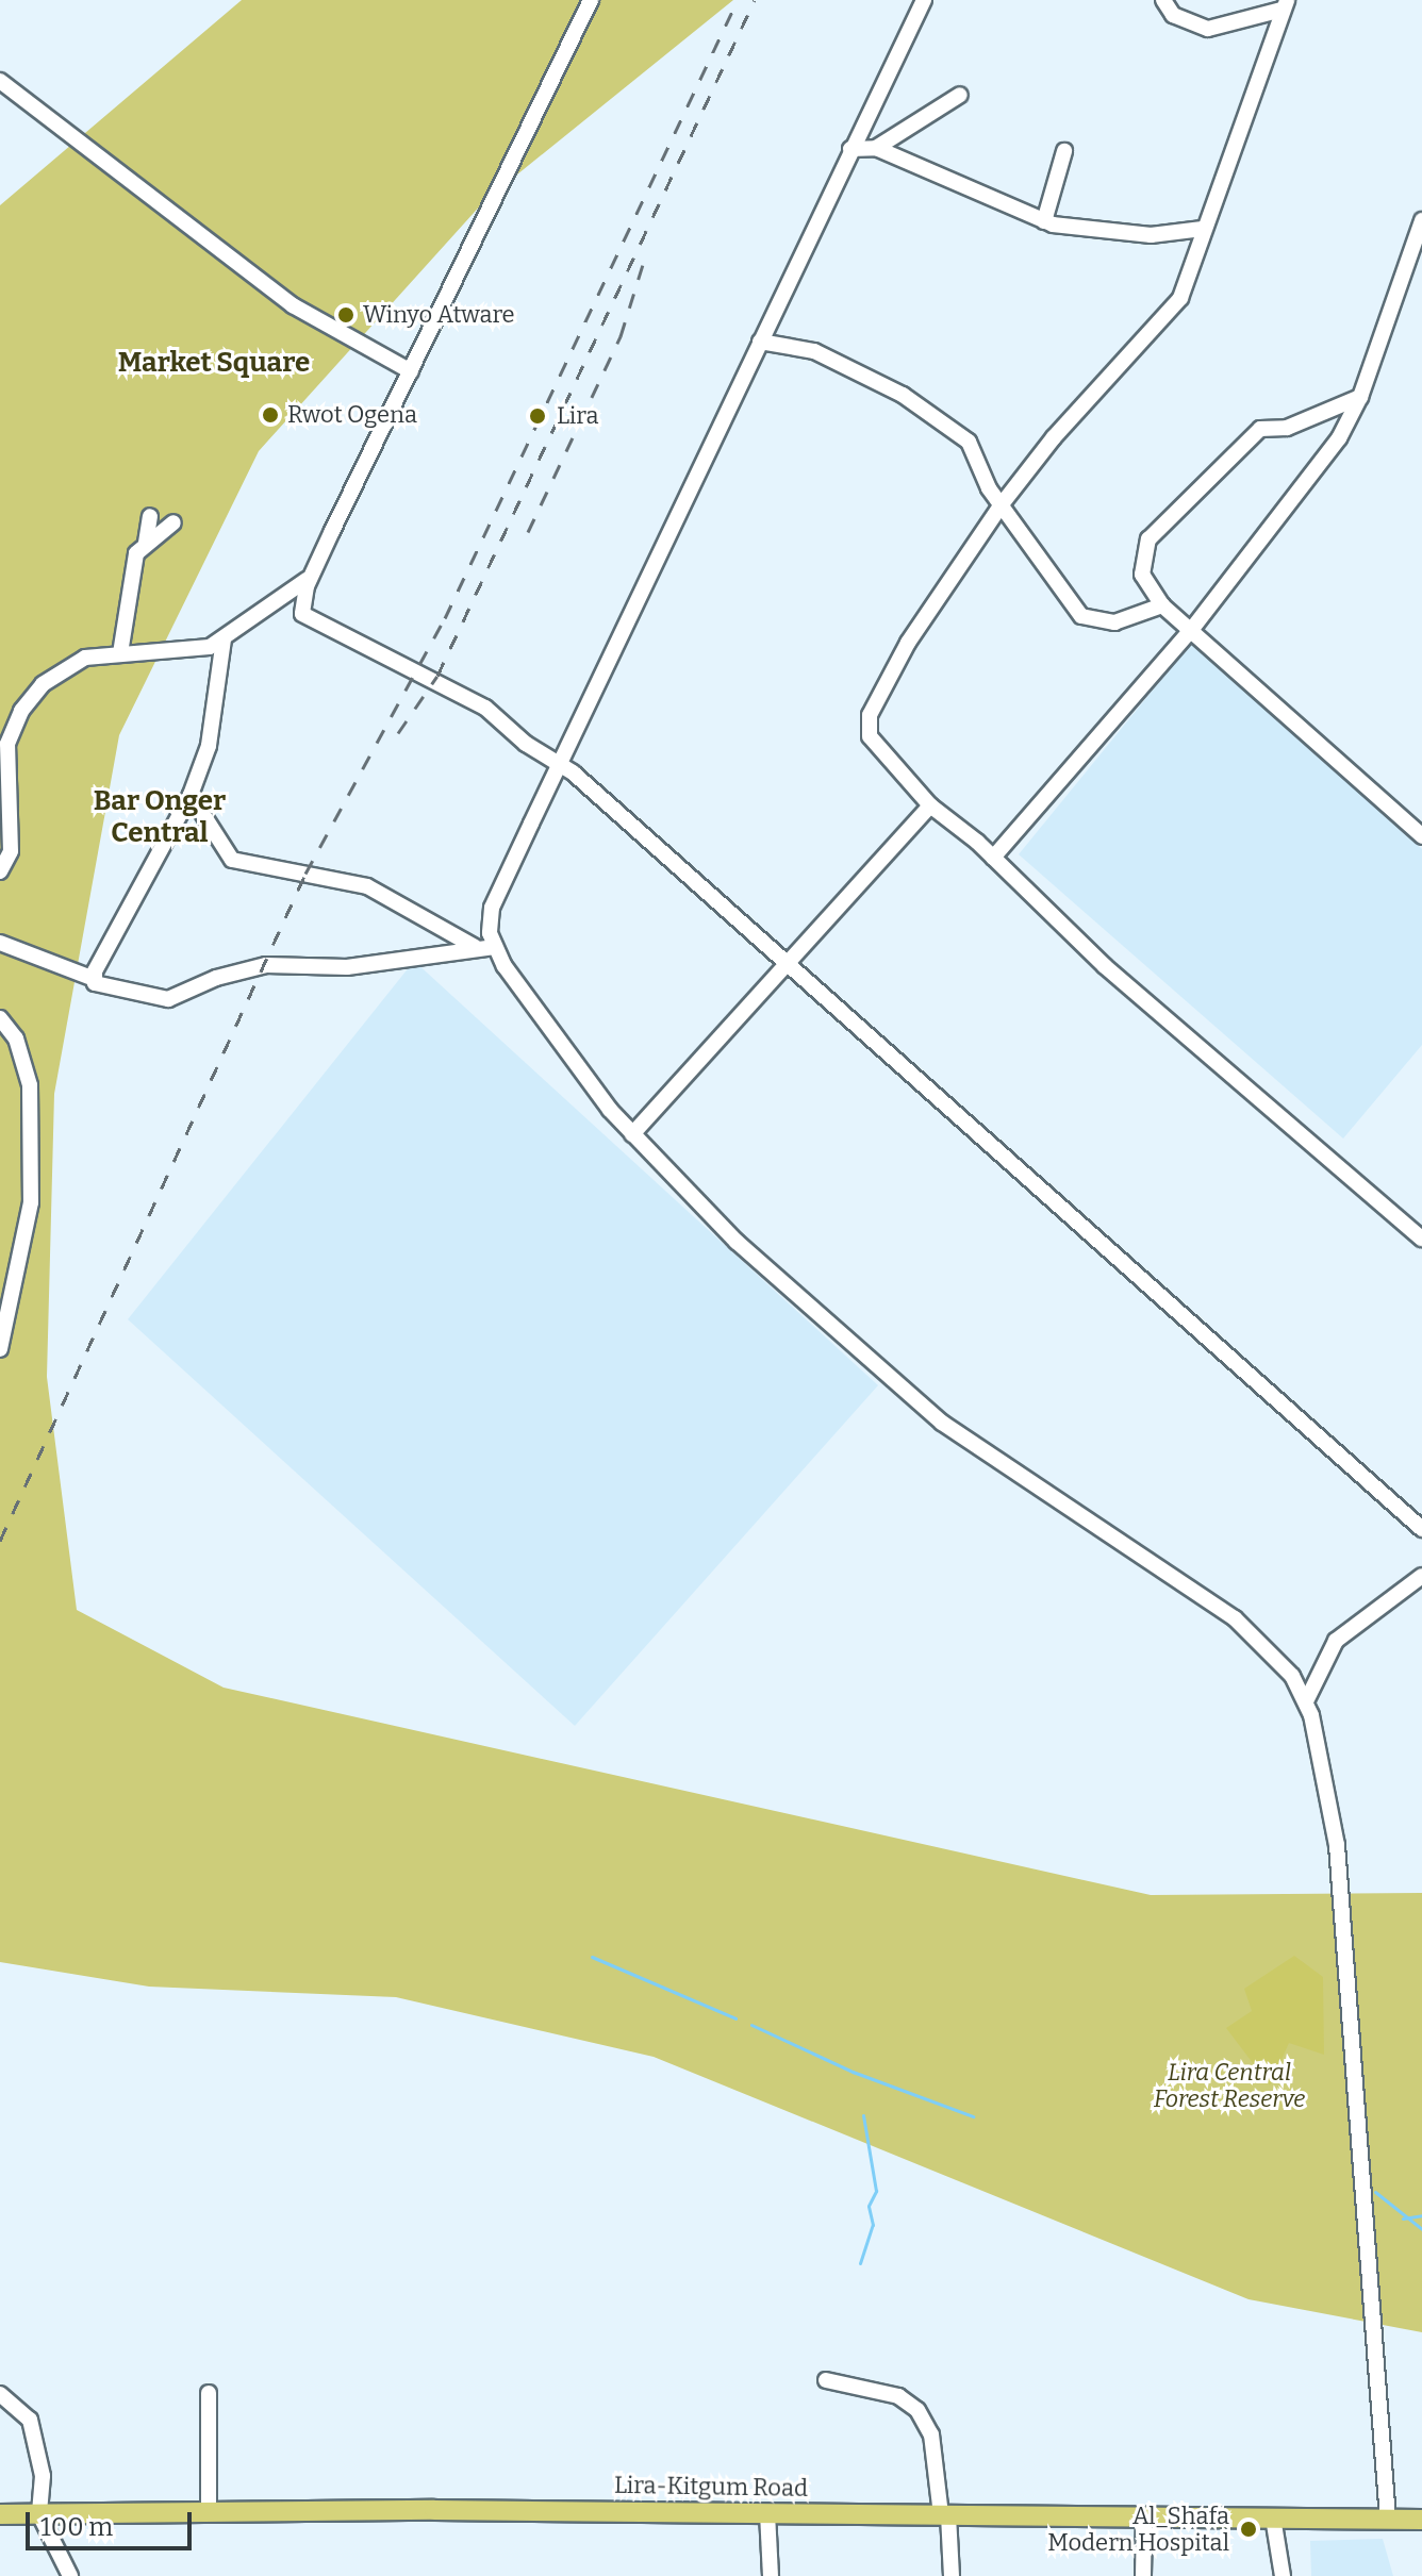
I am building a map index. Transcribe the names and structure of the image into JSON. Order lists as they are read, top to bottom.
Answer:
{
  "streets": {
    "main road": ["Lira-Kitgum Road"]
  },
  "districts": ["Market Square", "Bar Onger Central"],
  "parks": ["Lira Central Forest Reserve"],
  "places": [
    "Winyo Atware",
    "Rwot Ogena",
    "Lira",
    "Al_Shafa Modern Hospital"
  ],
  "scale_bar": "100 m"
}
